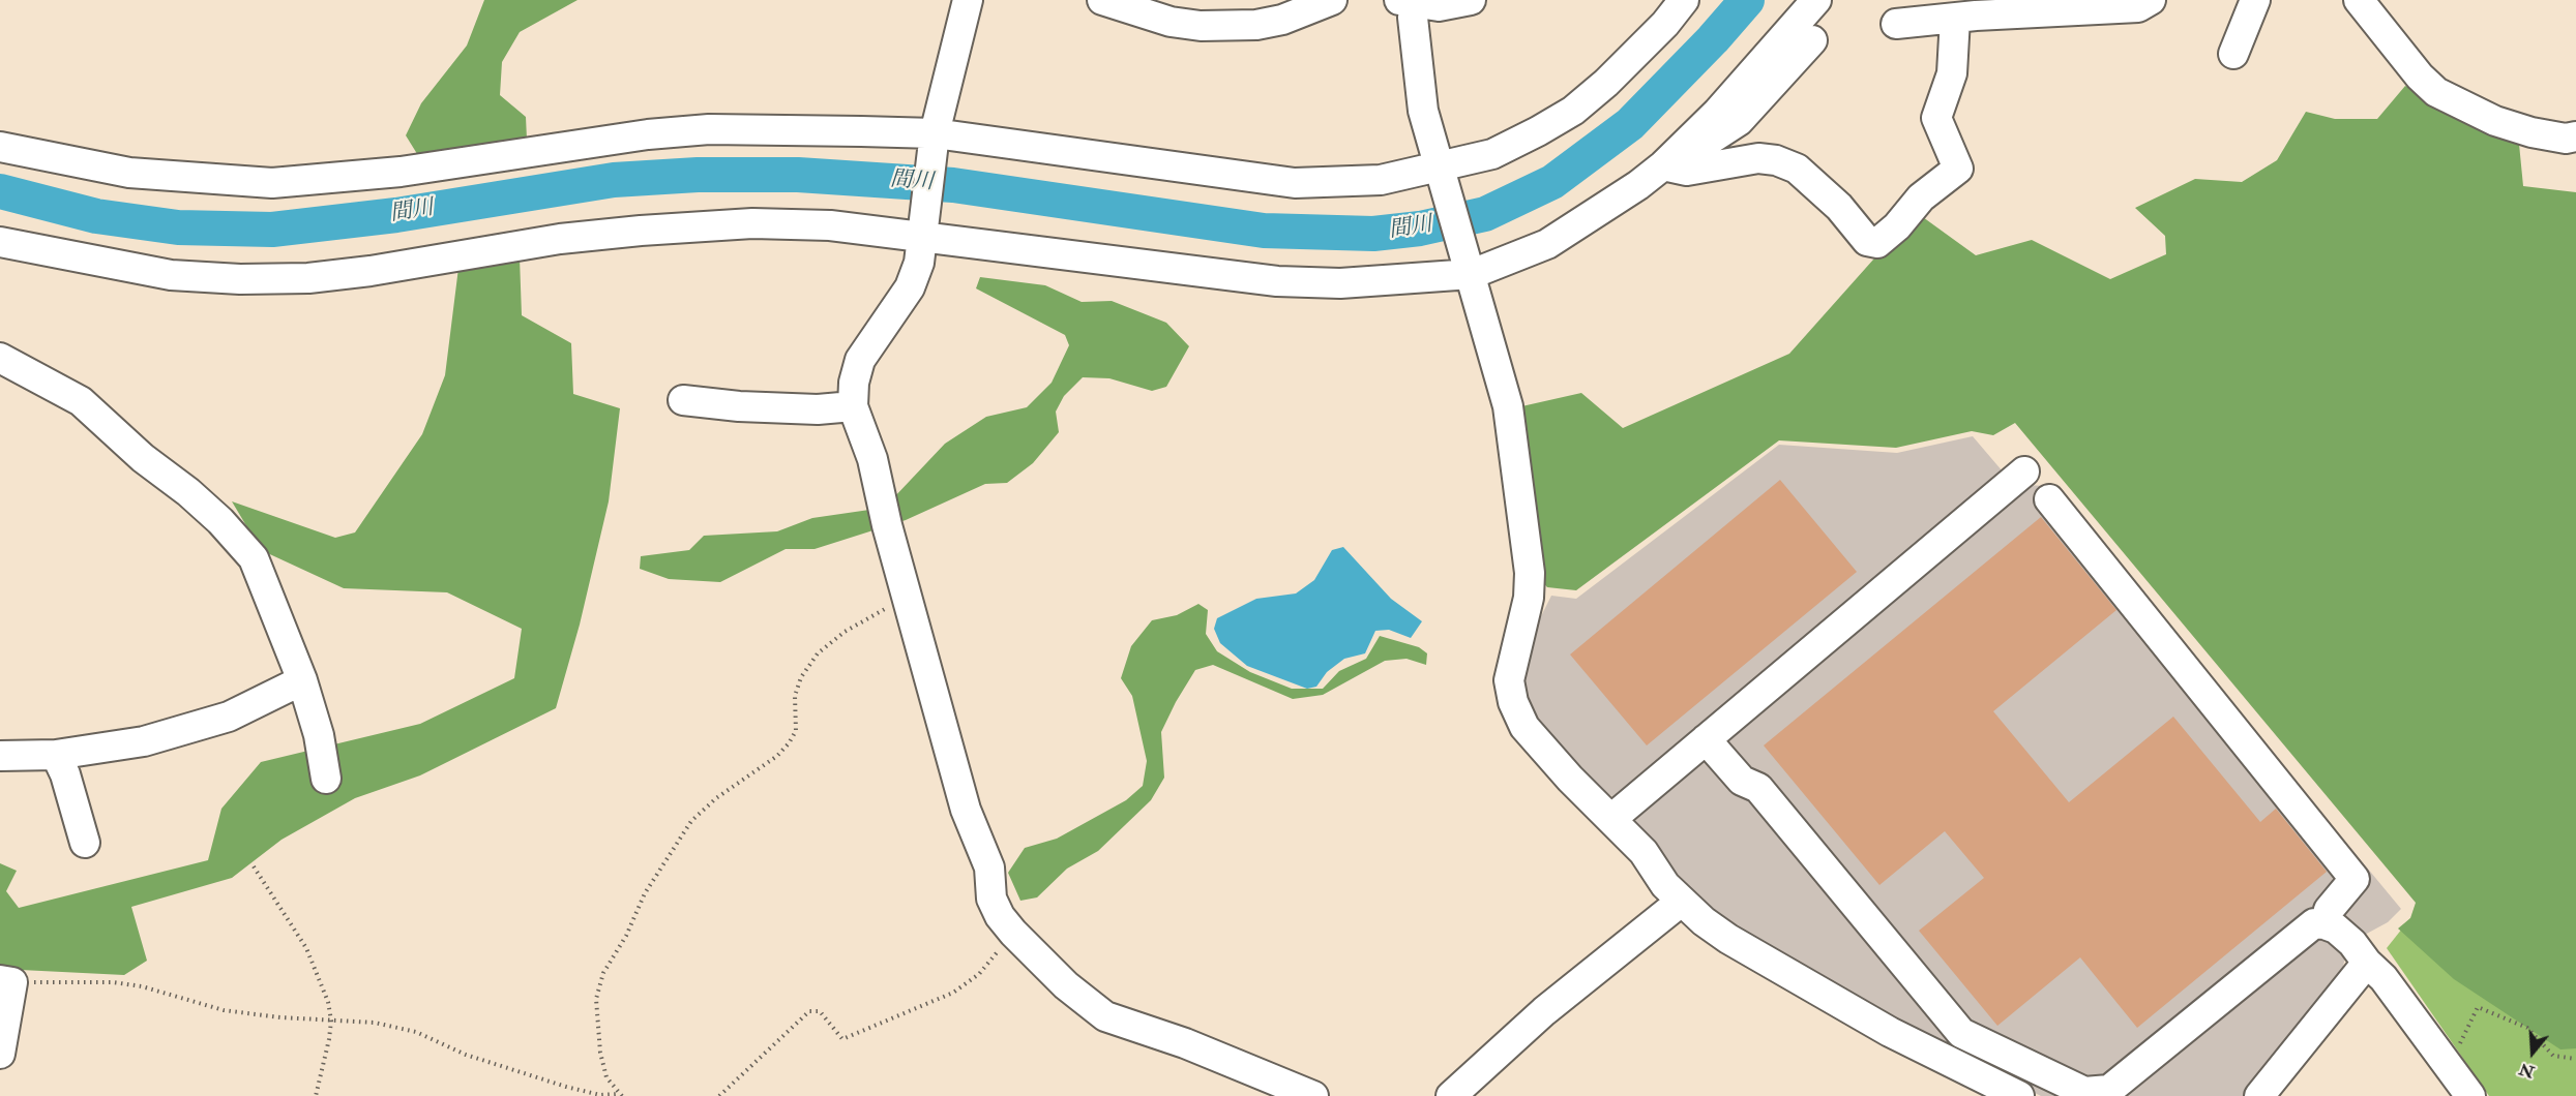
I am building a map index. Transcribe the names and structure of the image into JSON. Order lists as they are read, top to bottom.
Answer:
{
  "water": ["間川"],
  "north": "bottom"
}
